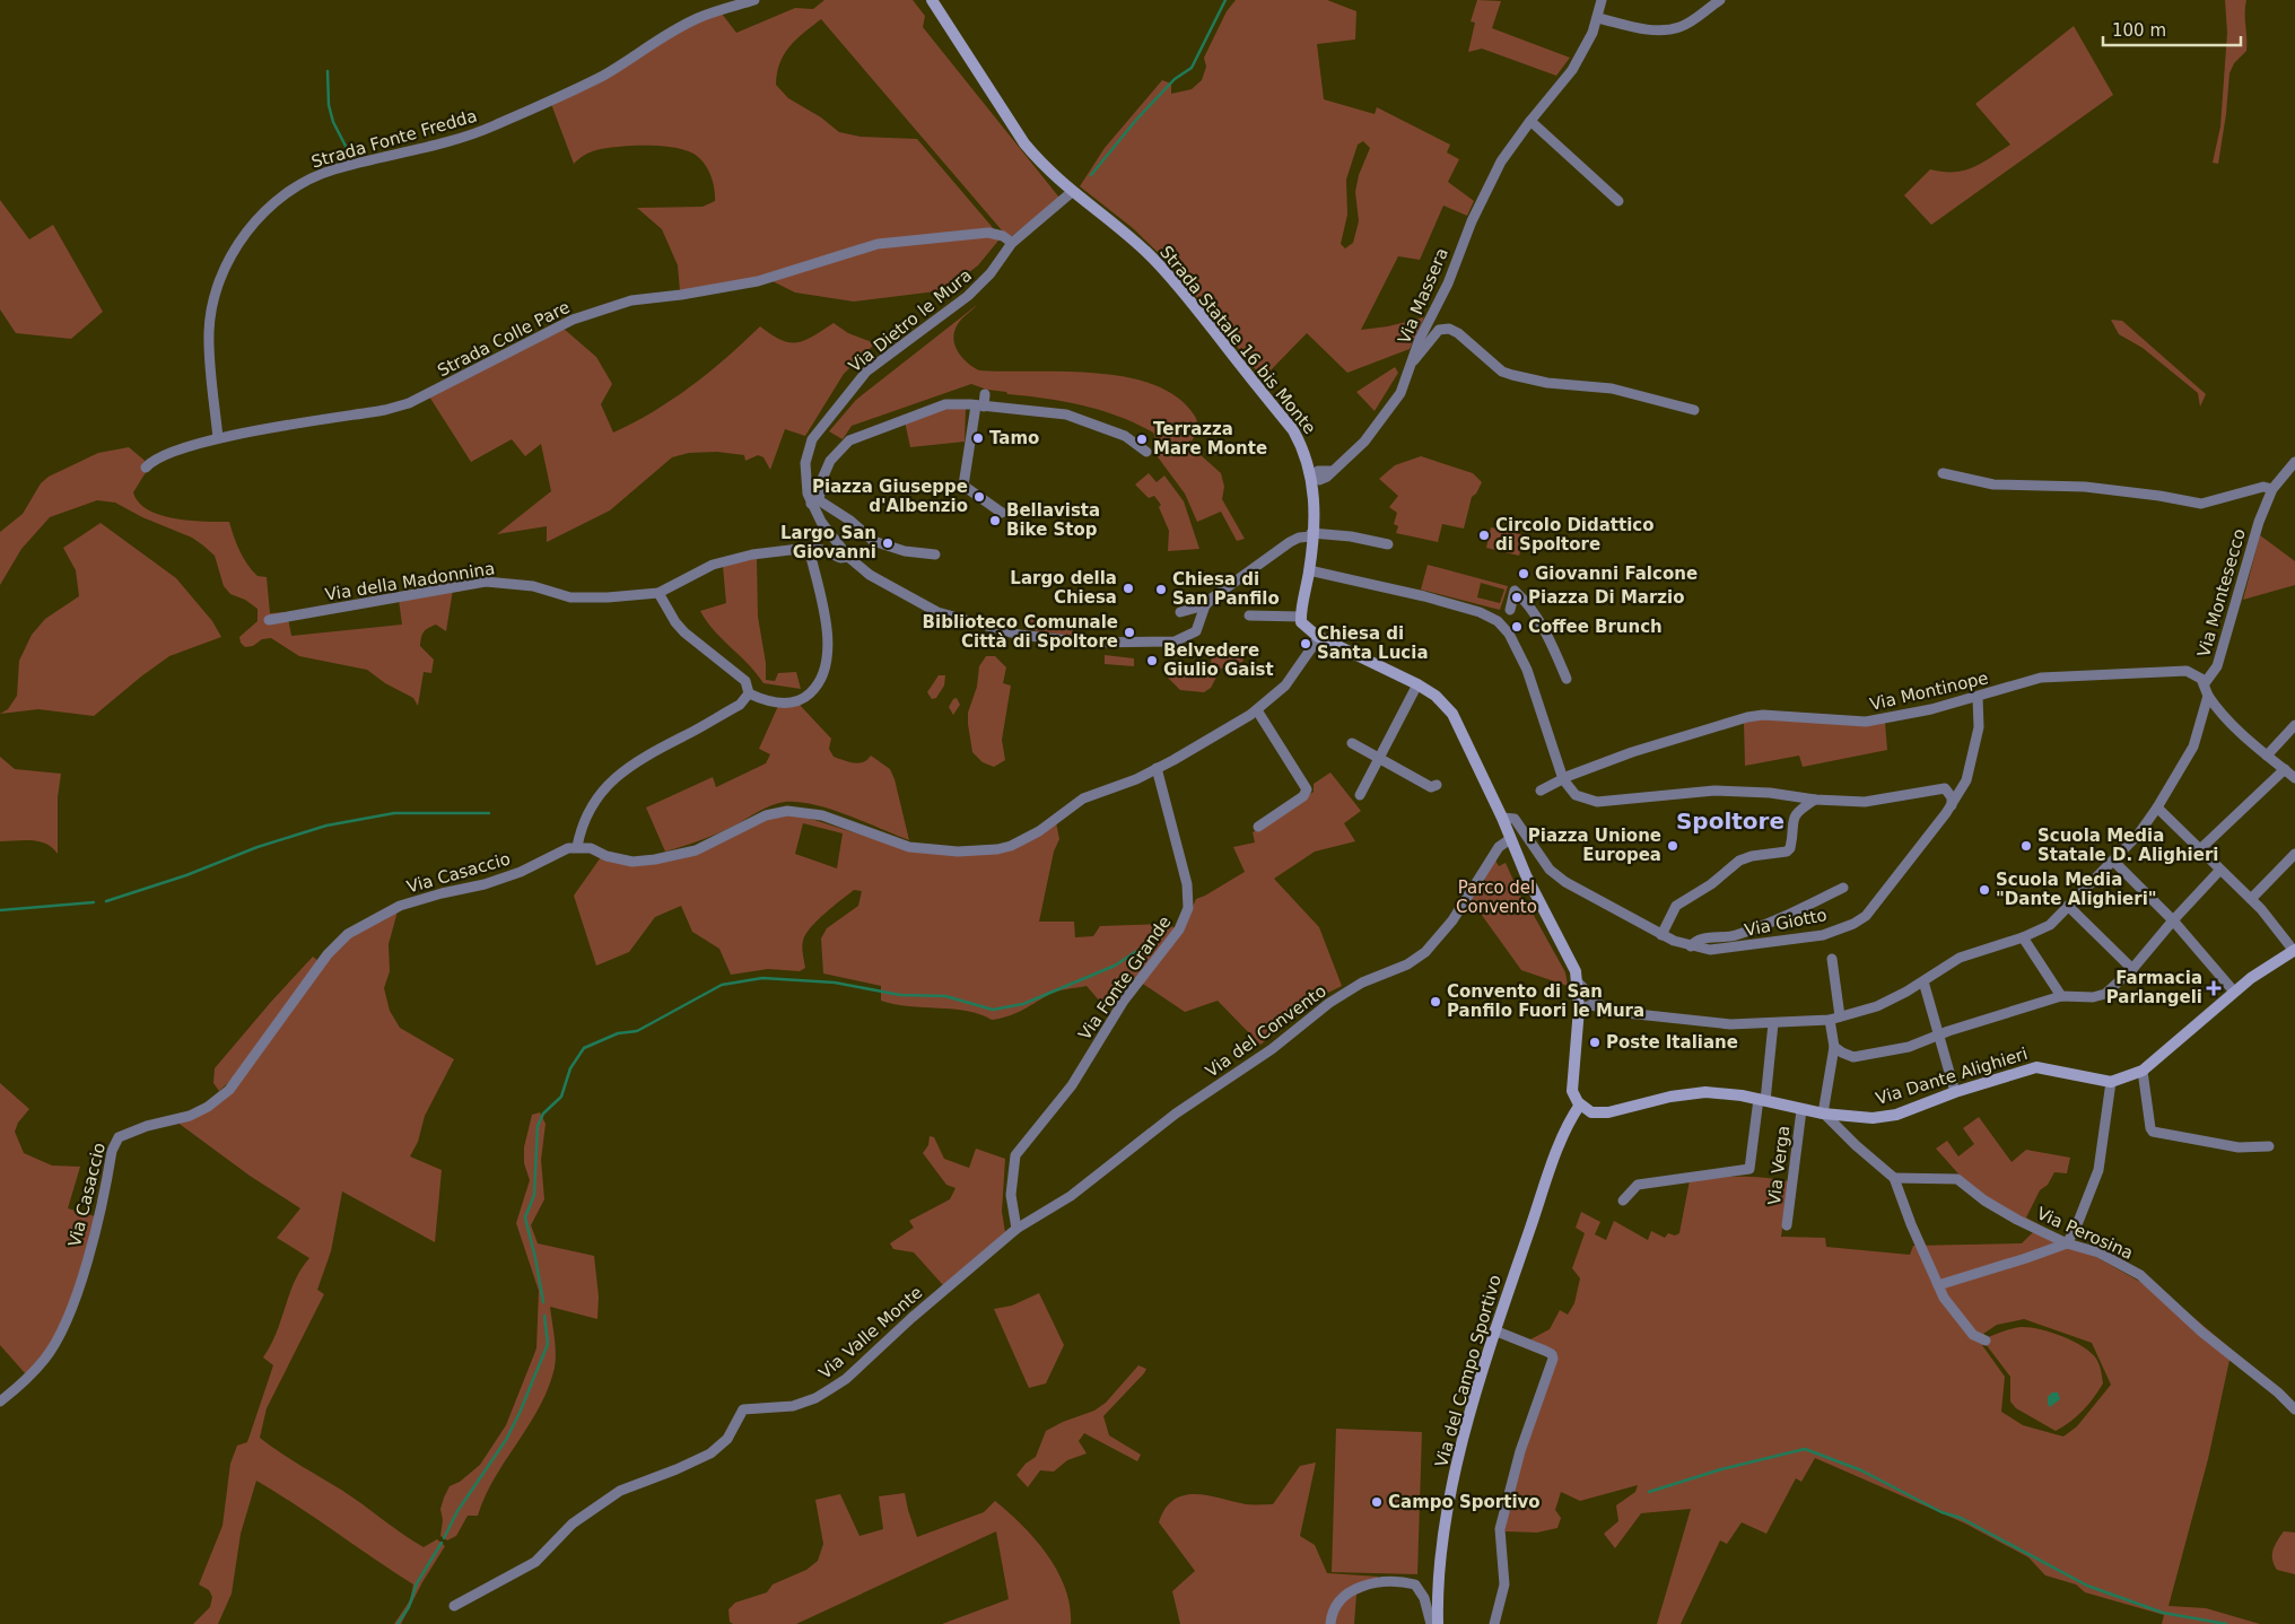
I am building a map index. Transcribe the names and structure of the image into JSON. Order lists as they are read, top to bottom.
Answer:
{
  "streets": {
    "main road": ["Strada Statale 16 bis Monte", "Via Dante Alighieri", "Via del Campo Sportivo"],
    "street": [
      "Strada Fonte Fredda",
      "Via Massera",
      "Via Dietro le Mura",
      "Strada Colle Pare",
      "Via della Madonnina",
      "Via Montesecco",
      "Via Montinope",
      "Via Casaccio",
      "Via Giotto",
      "Via Fonte Grande",
      "Via del Convento",
      "Via Verga",
      "Via Perosina",
      "Via Valle Monte"
    ]
  },
  "crossings": [
    ["Strada Fonte Fredda", "Strada Colle Pare"],
    ["Via Massera", "Strada Statale 16 bis Monte"],
    ["Via Dietro le Mura", "Strada Colle Pare"],
    ["Via Dietro le Mura", "Strada Statale 16 bis Monte"],
    ["Via Dietro le Mura", "Via della Madonnina"],
    ["Via Montesecco", "Via Montinope"],
    ["Via Montinope", "Via Giotto"],
    ["Via Fonte Grande", "Via del Convento"],
    ["Via Fonte Grande", "Via Valle Monte"],
    ["Via del Convento", "Via Valle Monte"],
    ["Via Dante Alighieri", "Via Verga"],
    ["Via Dante Alighieri", "Via del Campo Sportivo"]
  ],
  "districts": ["Spoltore"],
  "parks": ["Parco del Convento"],
  "places": {
    "other": [
      "Tamo",
      "Terrazza Mare Monte",
      "Piazza Giuseppe d'Albenzio",
      "Bellavista Bike Stop",
      "Circolo Didattico di Spoltore",
      "Largo San Giovanni",
      "Giovanni Falcone",
      "Largo della Chiesa",
      "Chiesa di San Panfilo",
      "Piazza Di Marzio",
      "Coffee Brunch",
      "Biblioteco Comunale Città di Spoltore",
      "Chiesa di Santa Lucia",
      "Belvedere Giulio Gaist",
      "Piazza Unione Europea",
      "Scuola Media Statale D. Alighieri",
      "Scuola Media \"Dante Alighieri\"",
      "Convento di San Panfilo Fuori le Mura",
      "Poste Italiane",
      "Campo Sportivo"
    ],
    "health": ["Farmacia Parlangeli"]
  },
  "scale_bar": "100 m"
}
